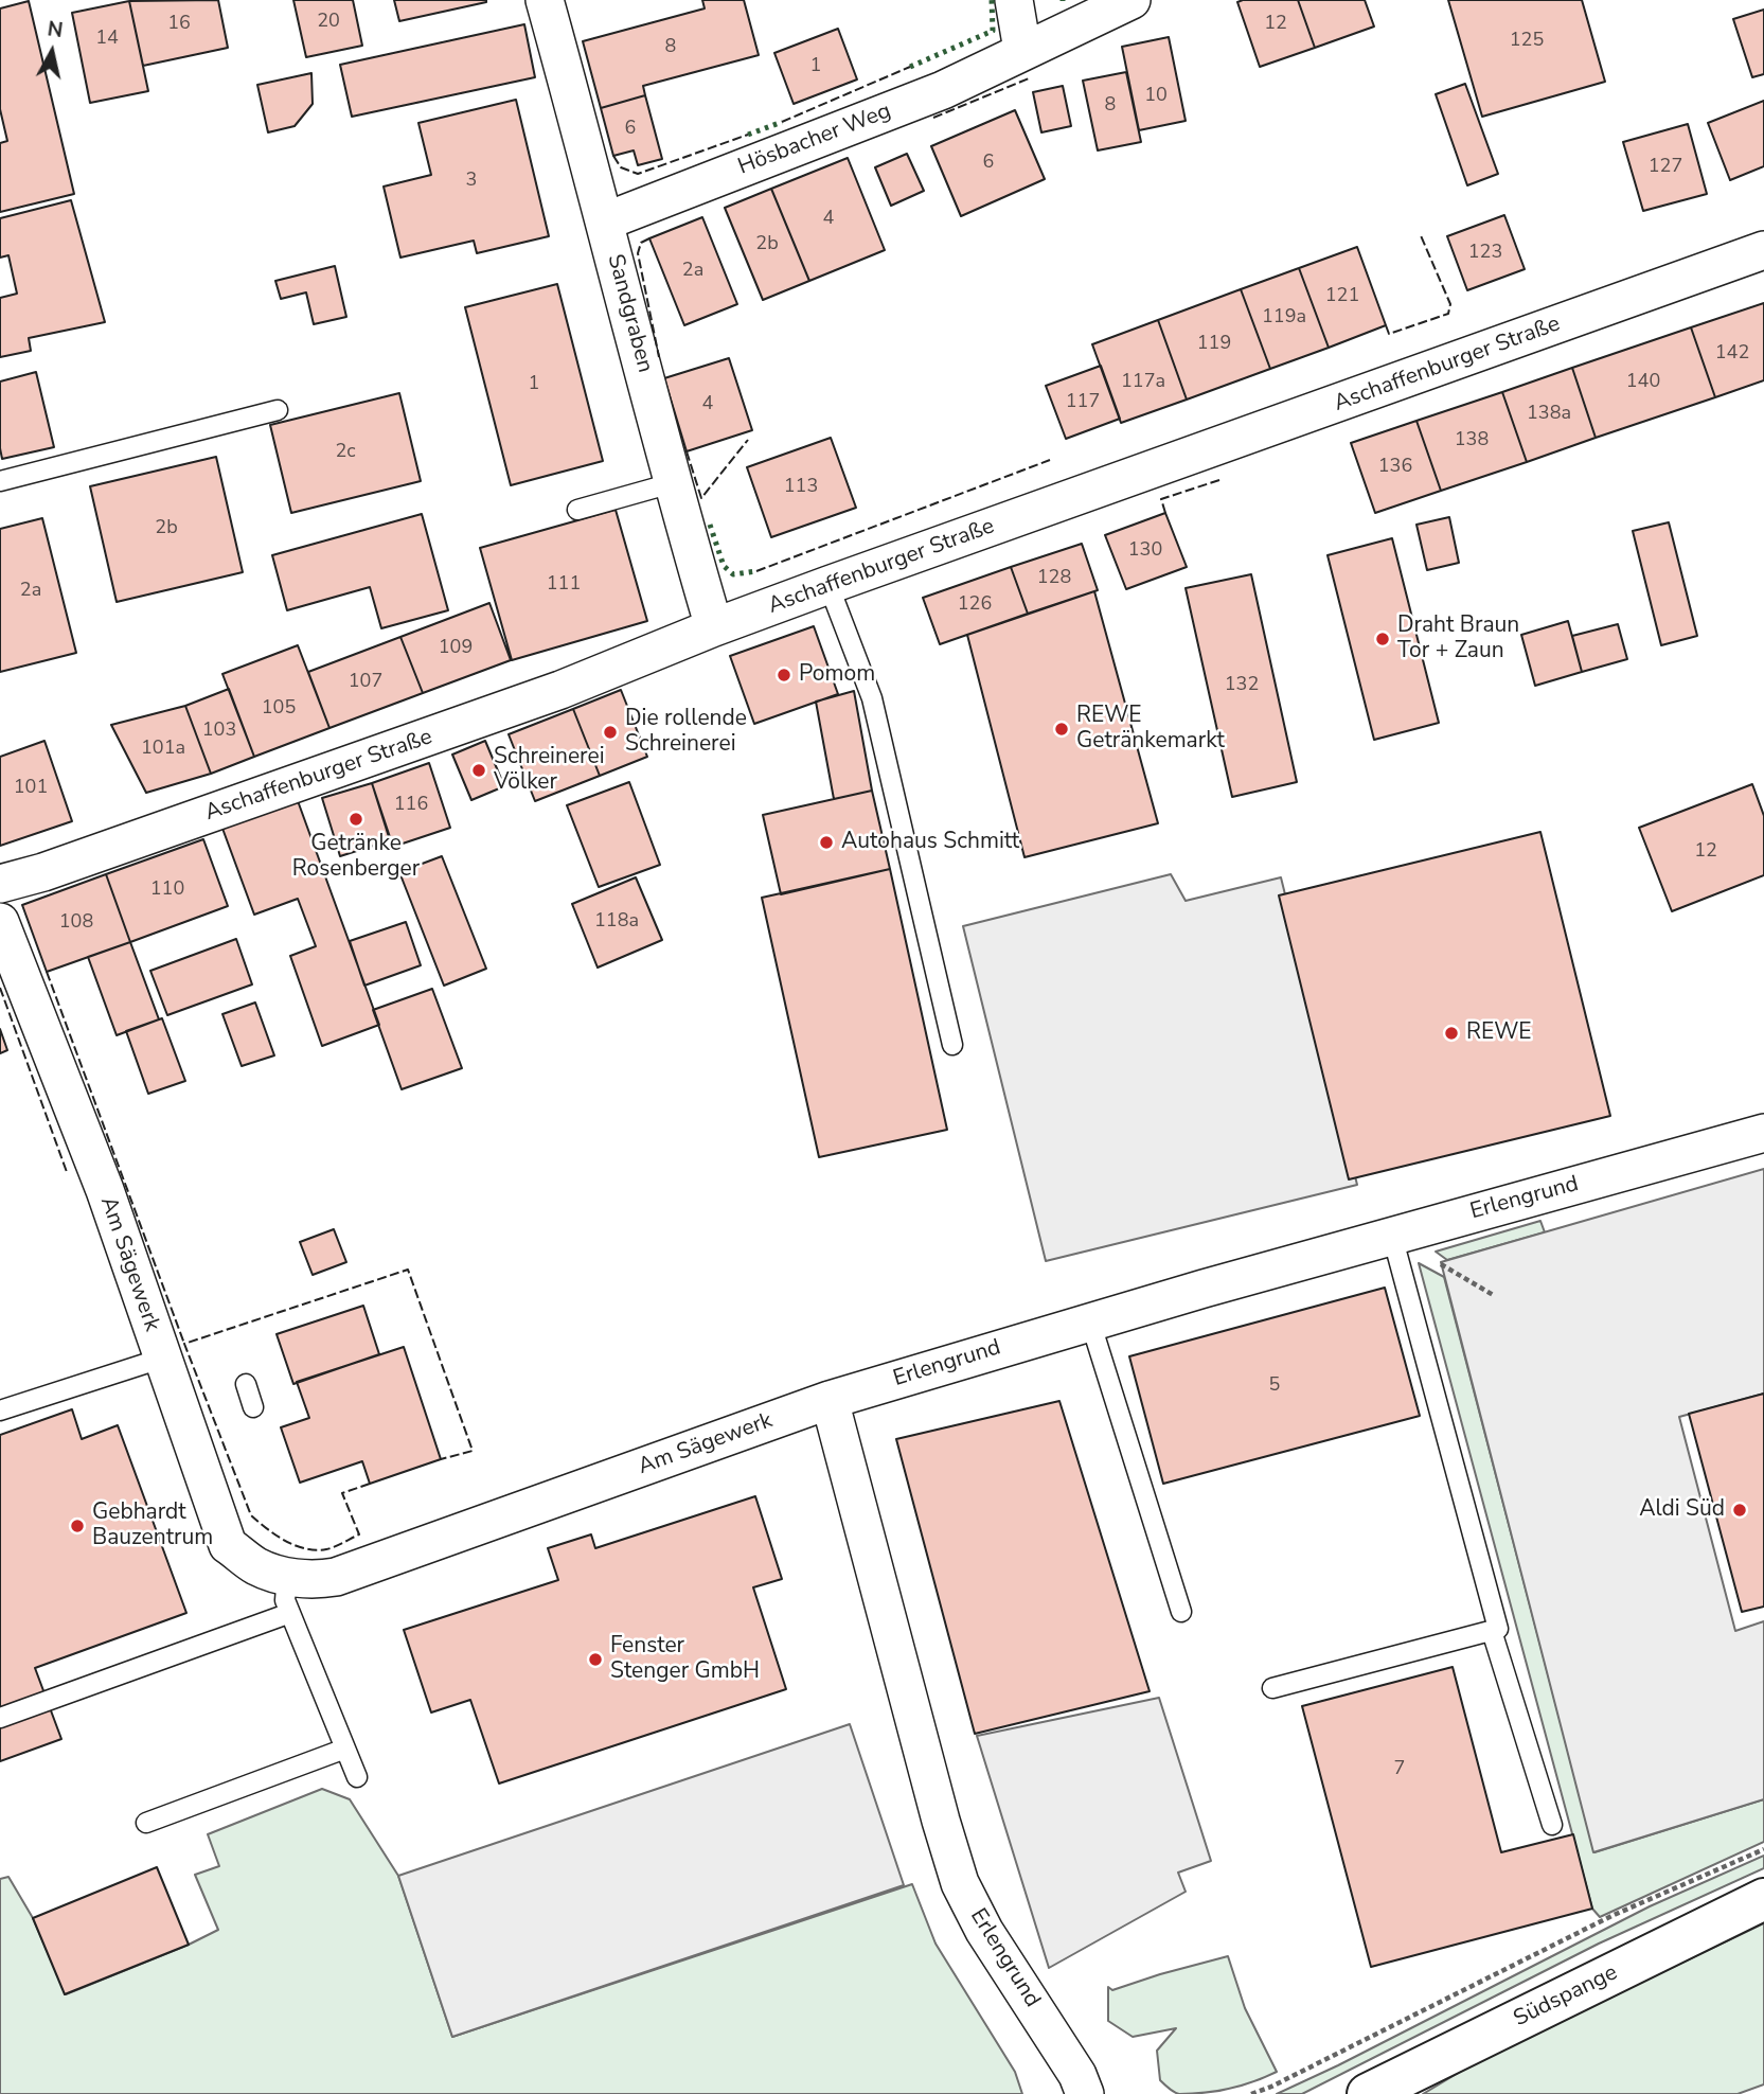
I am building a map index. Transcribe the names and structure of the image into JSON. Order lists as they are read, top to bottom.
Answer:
{
  "streets": {
    "main road": ["Südspange"],
    "street": [
      "Hösbacher Weg",
      "Sandgraben",
      "Aschaffenburger Straße",
      "Erlengrund",
      "Am Sägewerk"
    ]
  },
  "crossings": [
    ["Hösbacher Weg", "Sandgraben"],
    ["Sandgraben", "Aschaffenburger Straße"],
    ["Erlengrund", "Am Sägewerk"]
  ],
  "places": [
    "Draht Braun Tor + Zaun",
    "Pomom",
    "REWE Getränkemarkt",
    "Die rollende Schreinerei",
    "Schreinerei Völker",
    "Getränke Rosenberger",
    "Autohaus Schmitt",
    "REWE",
    "Aldi Süd",
    "Gebhardt Bauzentrum",
    "Fenster Stenger GmbH"
  ],
  "house_numbers": [
    "20",
    "16",
    "12",
    "14",
    "125",
    "8",
    "1",
    "10",
    "8",
    "6",
    "6",
    "127",
    "3",
    "4",
    "2b",
    "123",
    "2a",
    "121",
    "119a",
    "119",
    "142",
    "117a",
    "140",
    "1",
    "117",
    "4",
    "138a",
    "138",
    "2c",
    "136",
    "113",
    "2b",
    "130",
    "128",
    "111",
    "2a",
    "126",
    "109",
    "107",
    "132",
    "105",
    "103",
    "101a",
    "101",
    "116",
    "12",
    "110",
    "118a",
    "108",
    "5",
    "7"
  ],
  "north": "top"
}
